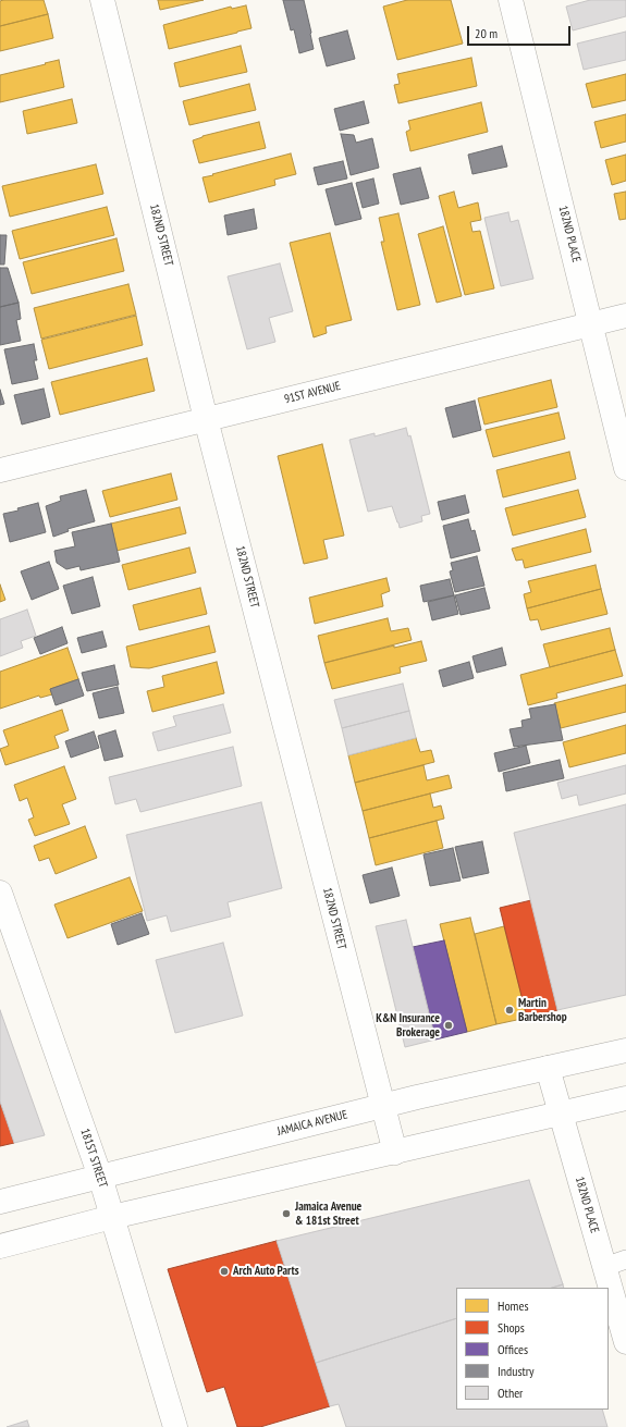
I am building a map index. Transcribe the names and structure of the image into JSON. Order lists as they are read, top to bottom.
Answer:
{
  "streets": {
    "street": [
      "182ND PLACE",
      "182ND STREET",
      "91ST AVENUE",
      "JAMAICA AVENUE",
      "181ST STREET"
    ]
  },
  "crossings": [
    ["182ND PLACE", "91ST AVENUE"],
    ["182ND PLACE", "JAMAICA AVENUE"],
    ["182ND STREET", "91ST AVENUE"],
    ["182ND STREET", "JAMAICA AVENUE"],
    ["JAMAICA AVENUE", "181ST STREET"]
  ],
  "places": [
    "Martin Barbershop",
    "K&N Insurance Brokerage",
    "Jamaica Avenue & 181st Street",
    "Arch Auto Parts"
  ],
  "legend": [
    "Homes",
    "Shops",
    "Offices",
    "Industry",
    "Other"
  ],
  "scale_bar": "20 m"
}
